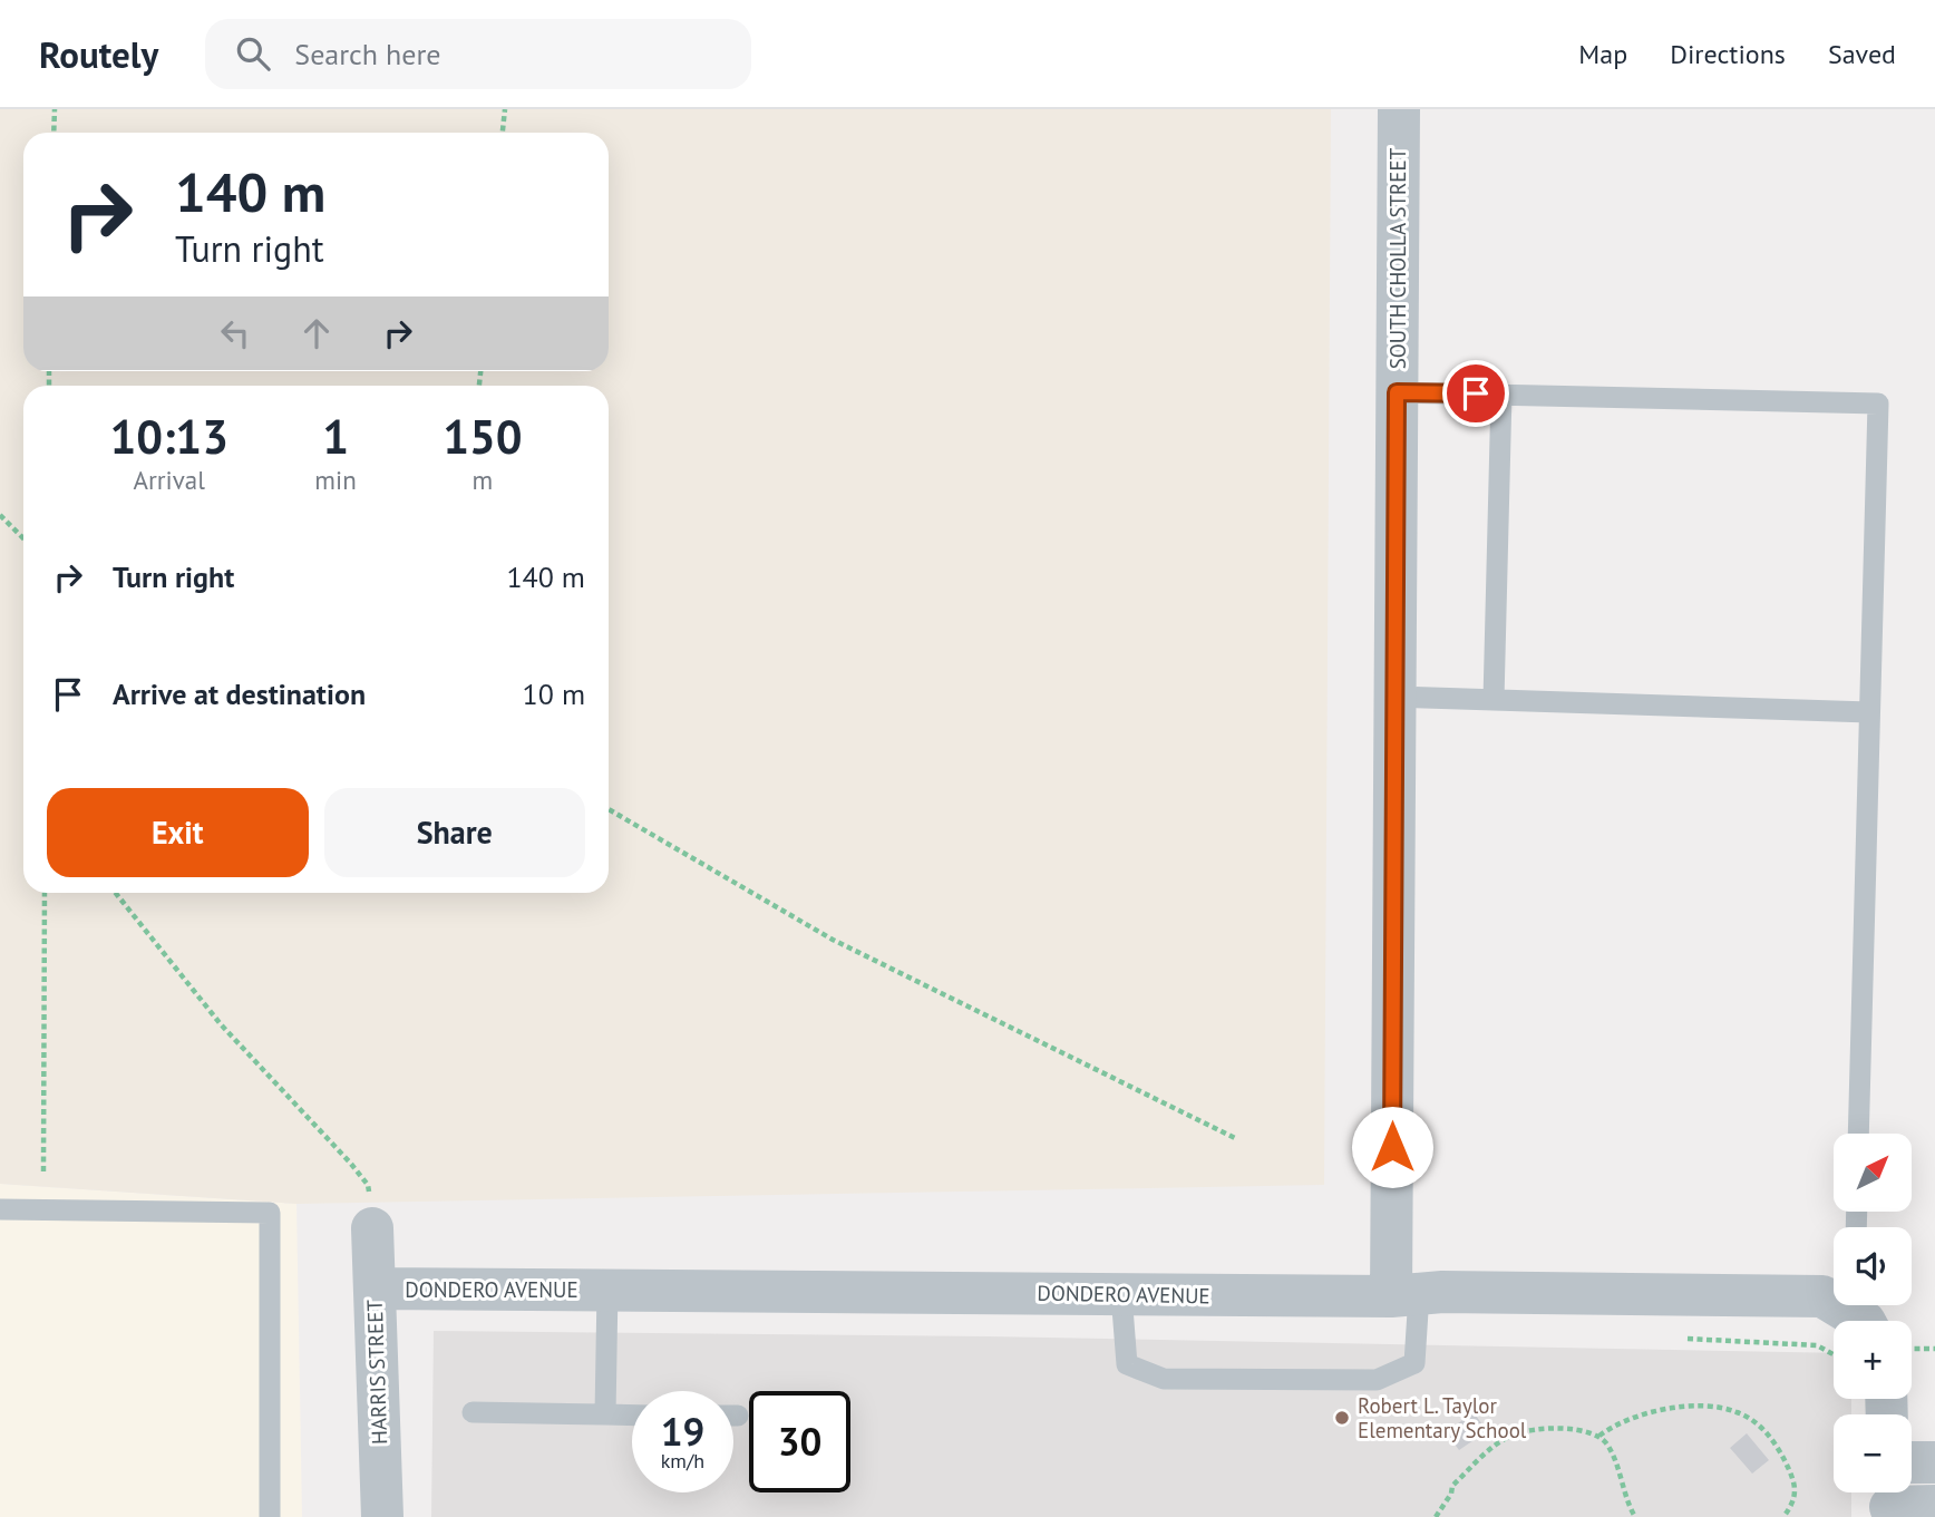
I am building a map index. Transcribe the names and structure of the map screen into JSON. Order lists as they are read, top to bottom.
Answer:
{
  "streets": {
    "street": ["SOUTH CHOLLA STREET", "DONDERO AVENUE", "HARRIS STREET"]
  },
  "crossings": [
    ["SOUTH CHOLLA STREET", "DONDERO AVENUE"],
    ["DONDERO AVENUE", "HARRIS STREET"]
  ],
  "places": ["Robert L. Taylor Elementary School"],
  "north": "top right",
  "page": {
    "header": "Routely",
    "search": "Search here",
    "nav": ["Map", "Directions", "Saved"],
    "turn": ["140 m", "Turn right"],
    "eta": [
      "10:13",
      "Arrival",
      "1",
      "min",
      "150",
      "m"
    ],
    "list": [
      {
        "name": "Turn right",
        "value": "140 m"
      },
      {
        "name": "Arrive at destination",
        "value": "10 m"
      }
    ],
    "buttons": ["Exit", "Share"],
    "map_buttons": ["+", "−"],
    "speed": "19 km/h",
    "limit": "30"
  }
}
